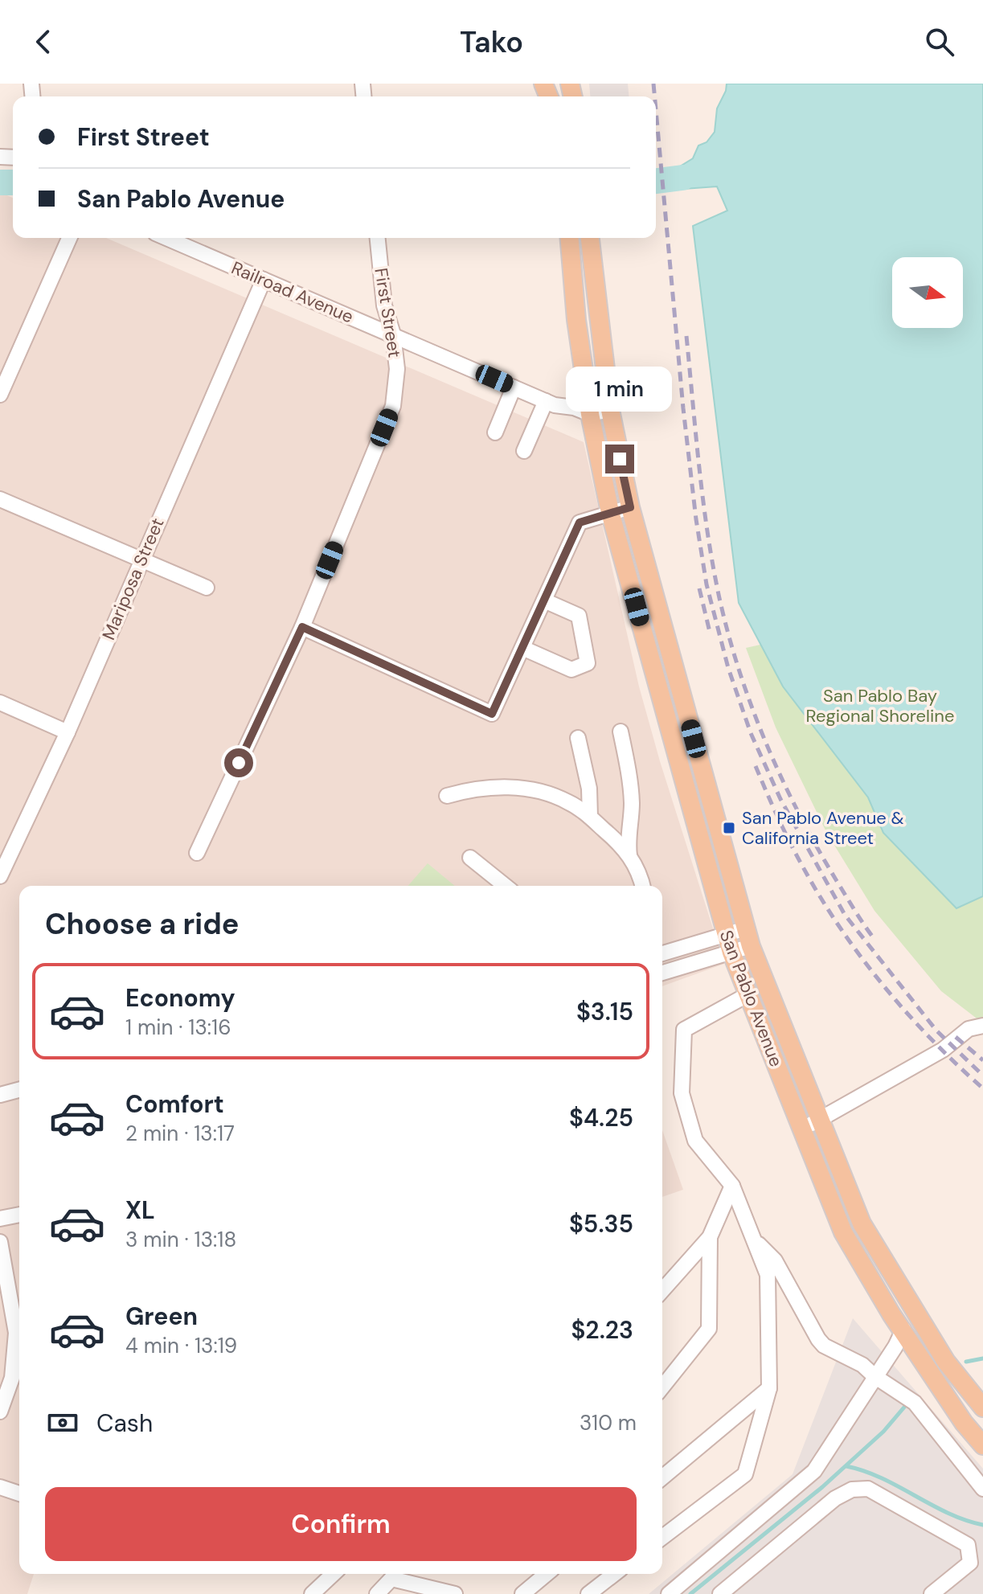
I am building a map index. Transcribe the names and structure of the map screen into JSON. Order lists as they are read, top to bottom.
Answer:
{
  "streets": {
    "main road": ["San Pablo Avenue"],
    "street": ["Railroad Avenue", "First Street", "Mariposa Street"]
  },
  "crossings": [
    ["Railroad Avenue", "First Street"],
    ["Railroad Avenue", "Mariposa Street"],
    ["Railroad Avenue", "San Pablo Avenue"]
  ],
  "parks": ["San Pablo Bay Regional Shoreline"],
  "places": {
    "transit": ["San Pablo Avenue & California Street"]
  },
  "north": "right",
  "page": {
    "header": "Tako",
    "banner": ["First Street", "San Pablo Avenue"],
    "bubble": "1 min",
    "heading": "Choose a ride",
    "list": [
      {
        "name": "Economy",
        "note": "1 min · 13:16",
        "value": "$3.15"
      },
      {
        "name": "Comfort",
        "note": "2 min · 13:17",
        "value": "$4.25"
      },
      {
        "name": "XL",
        "note": "3 min · 13:18",
        "value": "$5.35"
      },
      {
        "name": "Green",
        "note": "4 min · 13:19",
        "value": "$2.23"
      }
    ],
    "pay": ["Cash", "310 m"],
    "buttons": "Confirm"
  }
}
